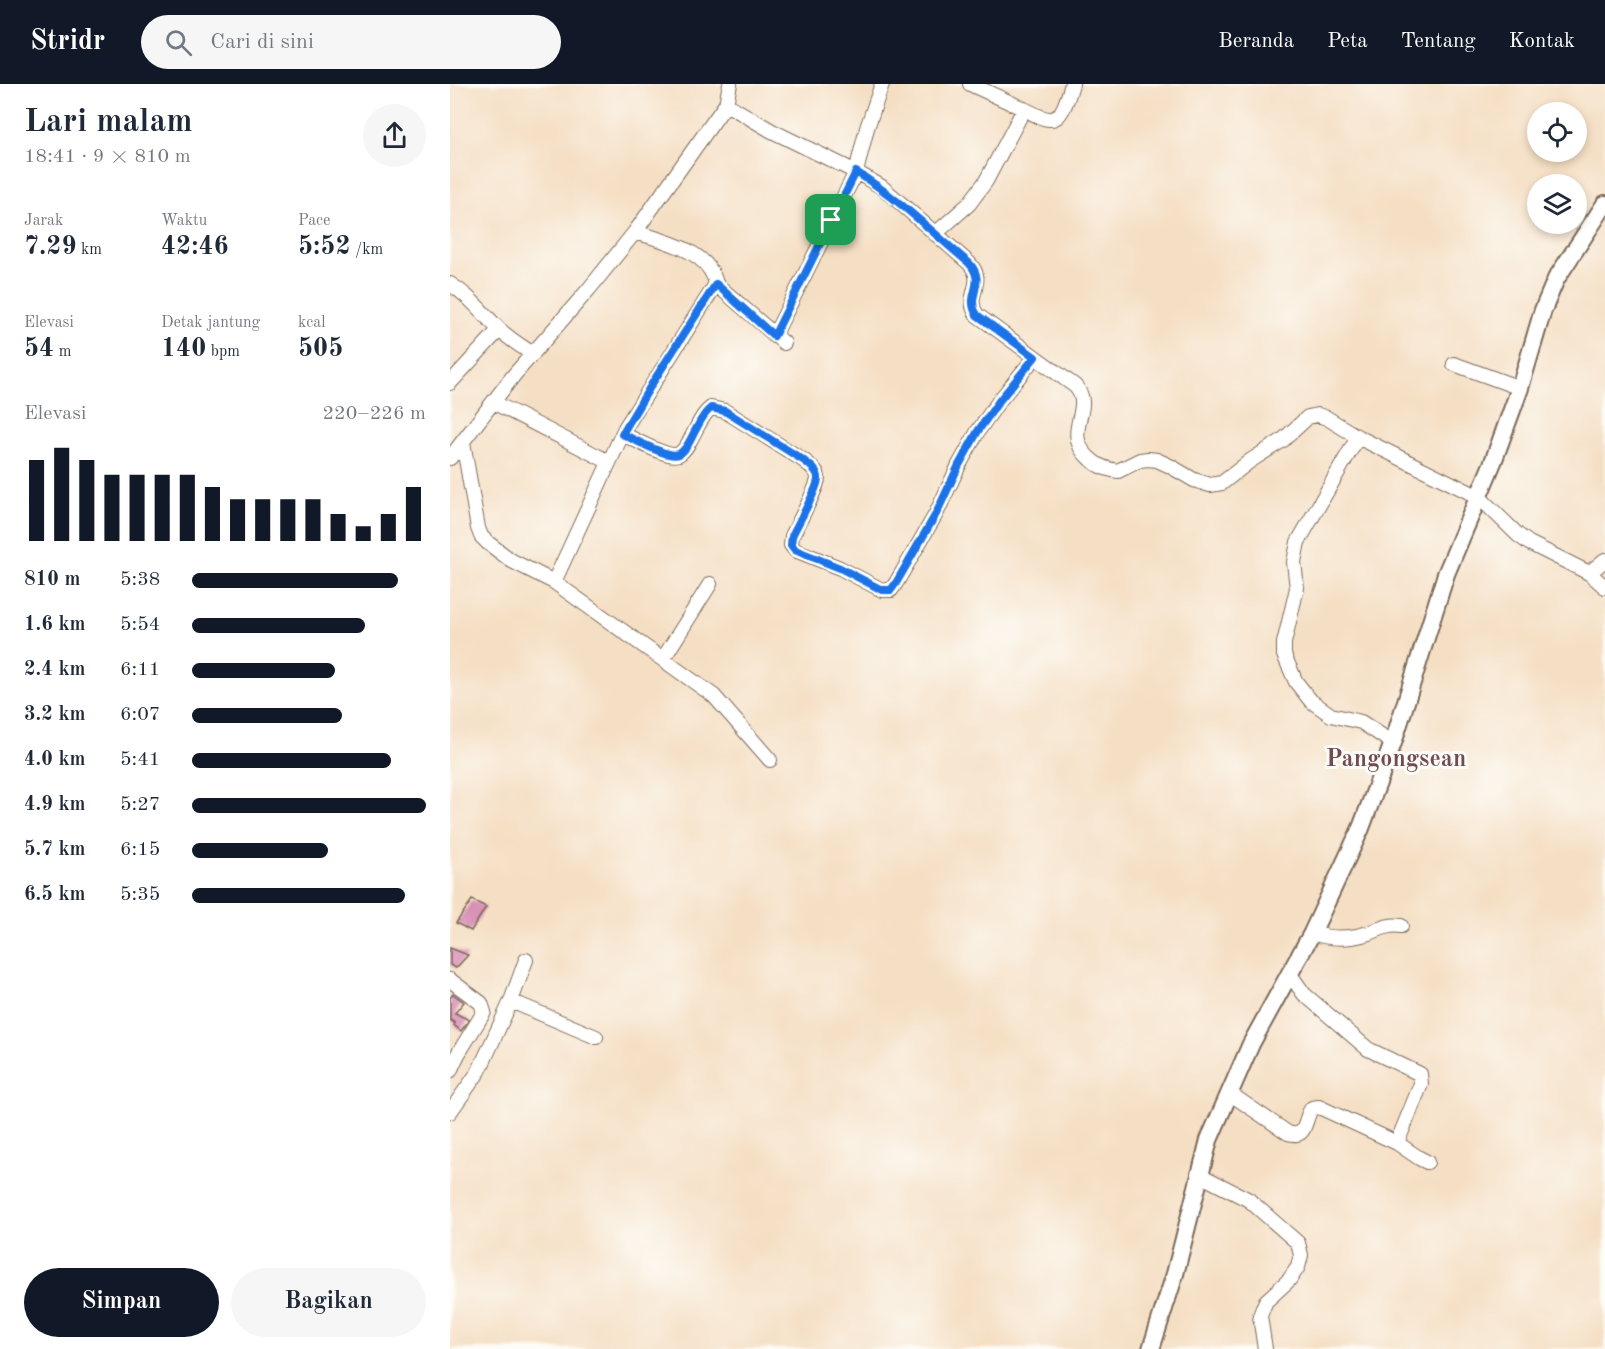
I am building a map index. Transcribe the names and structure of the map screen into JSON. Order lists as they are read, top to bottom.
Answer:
{
  "districts": ["Pangongsean"],
  "page": {
    "header": "Stridr",
    "search": "Cari di sini",
    "nav": [
      "Beranda",
      "Peta",
      "Tentang",
      "Kontak"
    ],
    "heading": ["Lari malam", "18:41 · 9 × 810 m"],
    "stats": [
      ["Jarak", "7.29 km"],
      ["Waktu", "42:46"],
      ["Pace", "5:52 /km"],
      ["Elevasi", "54 m"],
      ["Detak jantung", "140 bpm"],
      ["kcal", "505"]
    ],
    "chart": ["Elevasi", "220–226 m"],
    "list": [
      {
        "name": "810 m",
        "note": "5:38"
      },
      {
        "name": "1.6 km",
        "note": "5:54"
      },
      {
        "name": "2.4 km",
        "note": "6:11"
      },
      {
        "name": "3.2 km",
        "note": "6:07"
      },
      {
        "name": "4.0 km",
        "note": "5:41"
      },
      {
        "name": "4.9 km",
        "note": "5:27"
      },
      {
        "name": "5.7 km",
        "note": "6:15"
      },
      {
        "name": "6.5 km",
        "note": "5:35"
      }
    ],
    "buttons": ["Simpan", "Bagikan"]
  }
}
